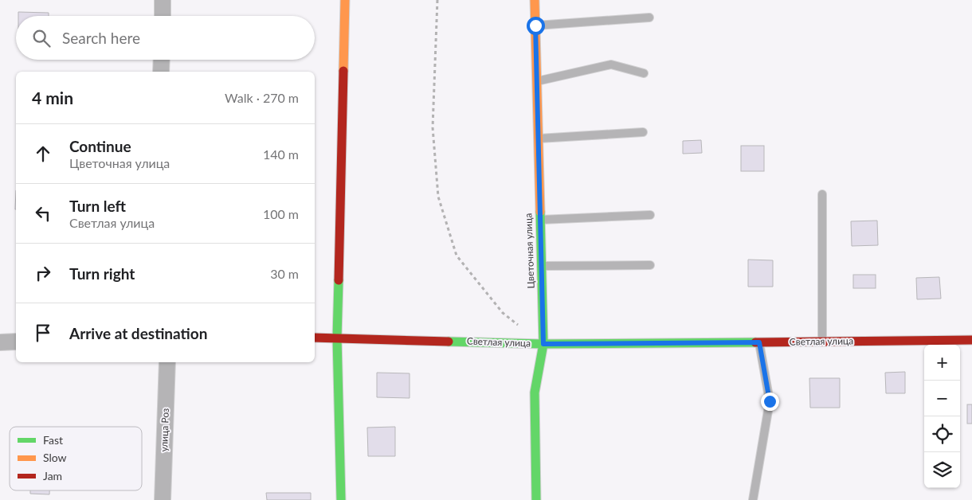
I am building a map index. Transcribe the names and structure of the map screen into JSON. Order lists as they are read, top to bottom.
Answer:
{
  "streets": {
    "street": ["Цветочная улица", "Светлая улица", "улица Роз"]
  },
  "crossings": [
    ["Цветочная улица", "Светлая улица"]
  ],
  "legend": ["Fast", "Slow", "Jam"],
  "page": {
    "search": "Search here",
    "heading": ["4 min", "Walk · 270 m"],
    "list": [
      ["Continue", "Цветочная улица", "140 m"],
      ["Turn left", "Светлая улица", "100 m"],
      ["Turn right", "30 m"],
      "Arrive at destination"
    ],
    "map_buttons": ["+", "−"]
  }
}
